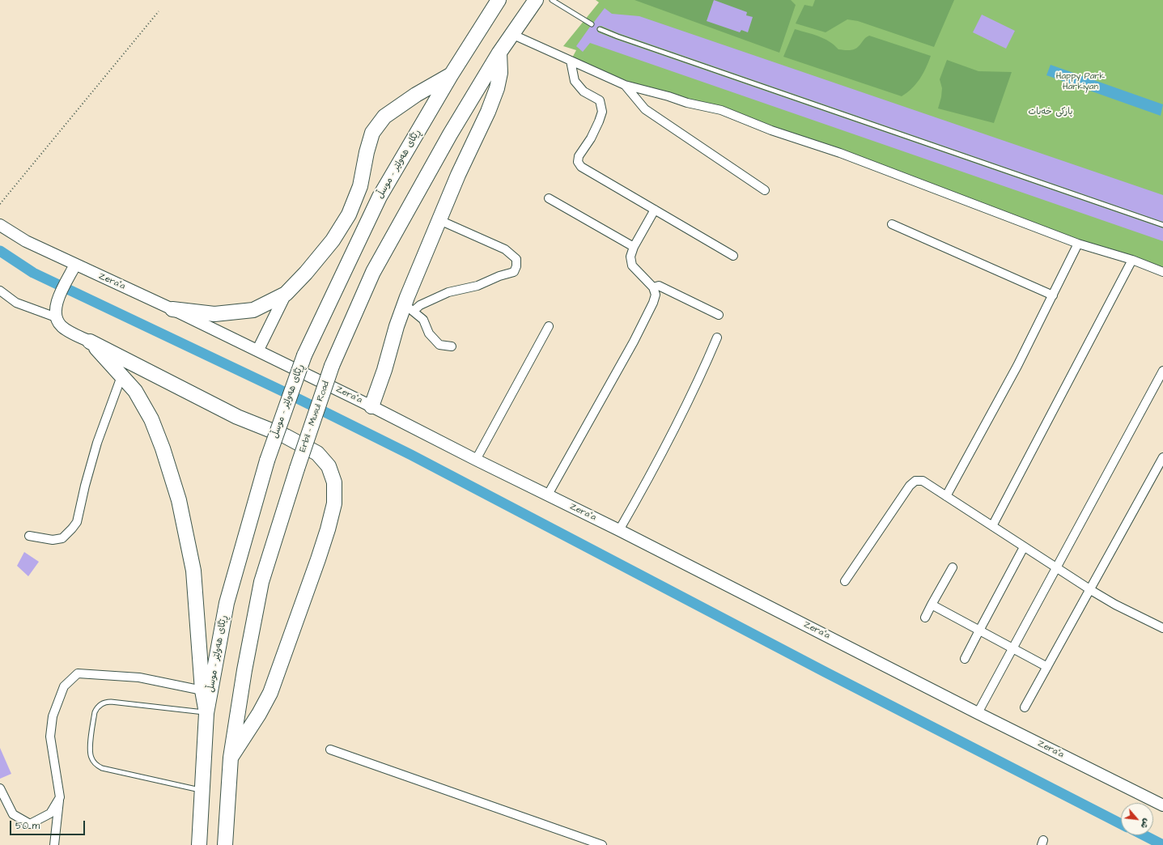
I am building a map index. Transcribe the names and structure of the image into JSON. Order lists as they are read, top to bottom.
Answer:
{
  "streets": {
    "highway": ["ڕێگای هەولێر - موسڵ", "Erbil - Musul Road"],
    "street": ["Zera\"a"]
  },
  "parks": ["Happy Park Harkiyan", "پارکی خەبات"],
  "scale_bar": "50 m",
  "north": "bottom right"
}
